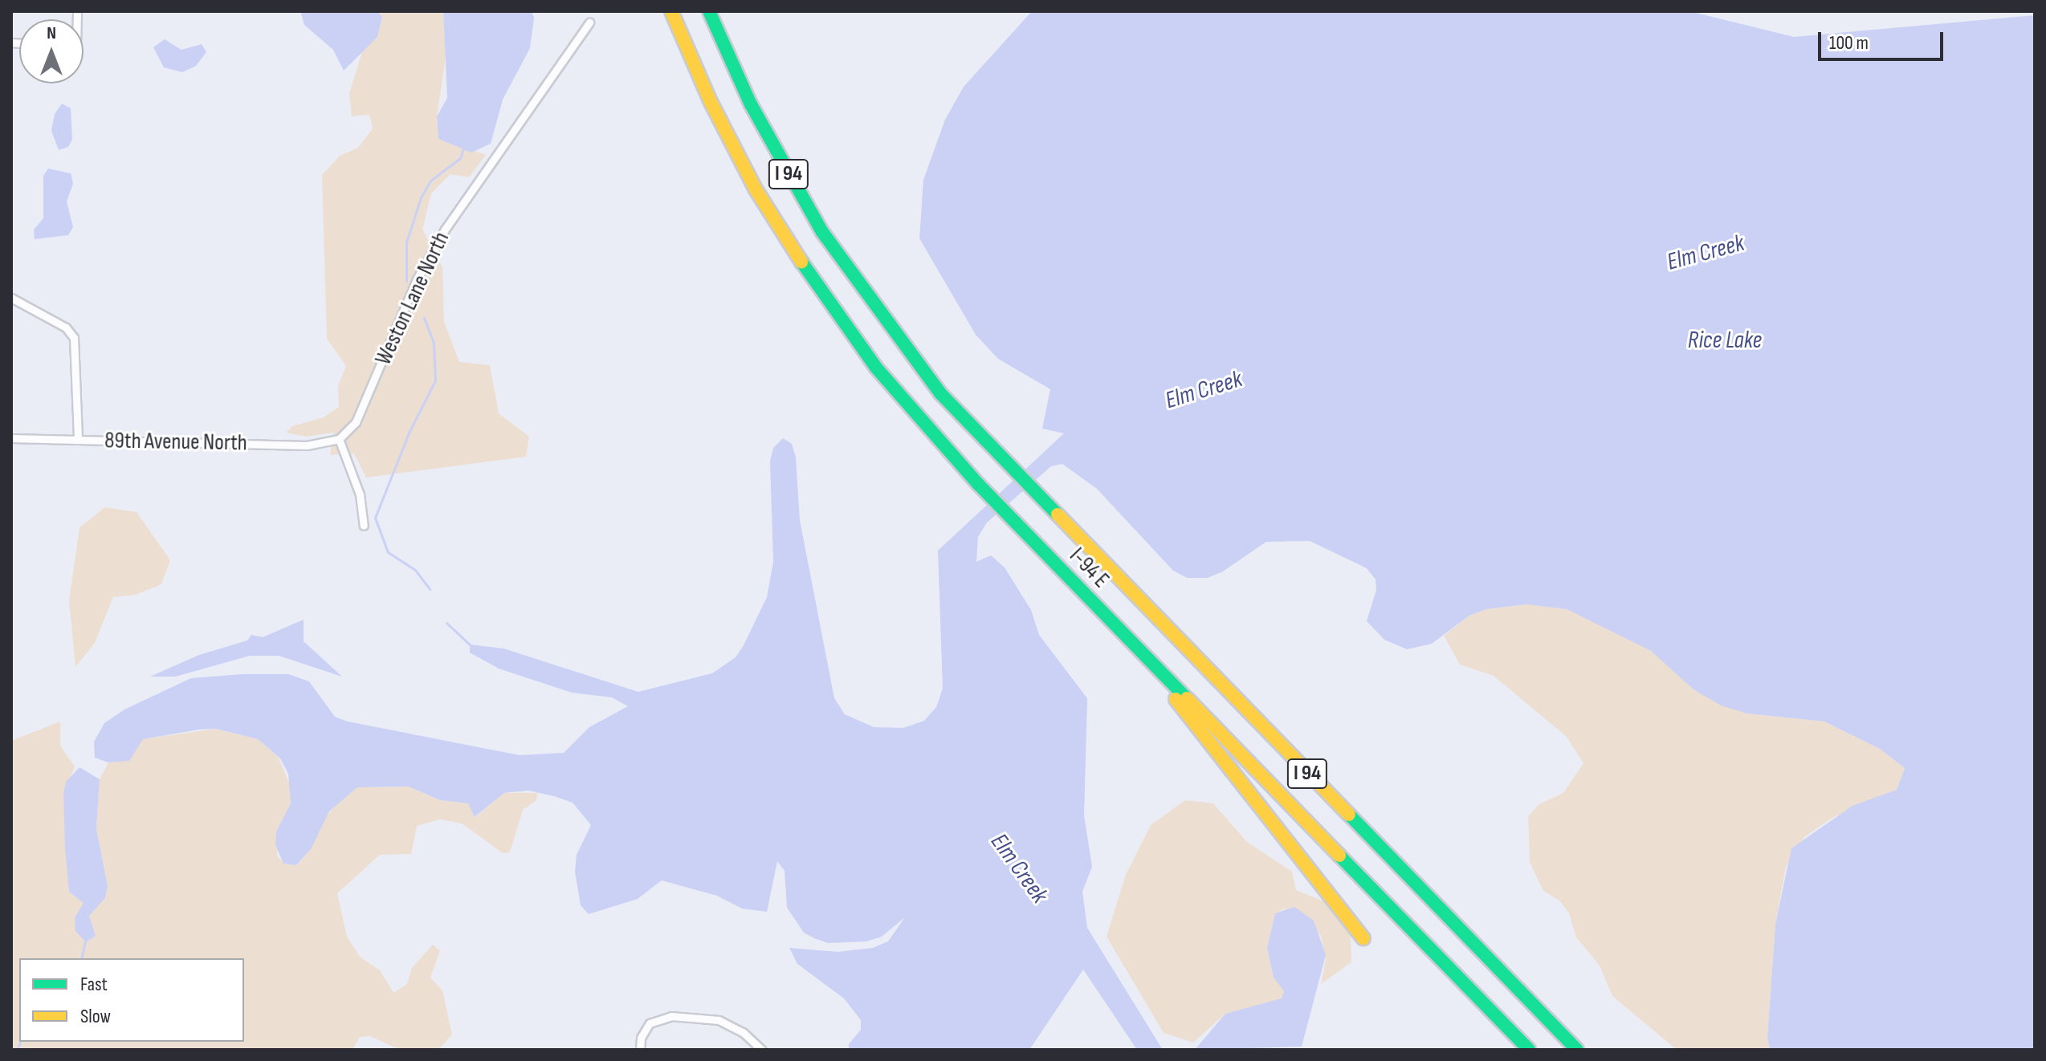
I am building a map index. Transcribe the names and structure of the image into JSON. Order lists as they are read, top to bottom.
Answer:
{
  "streets": {
    "highway": ["I 94", "I-94 E"],
    "street": ["Weston Lane North", "89th Avenue North"]
  },
  "crossings": [
    ["I 94", "I-94 E"],
    ["Weston Lane North", "89th Avenue North"]
  ],
  "water": ["Elm Creek", "Rice Lake"],
  "legend": ["Fast", "Slow"],
  "scale_bar": "100 m",
  "north": "top"
}
